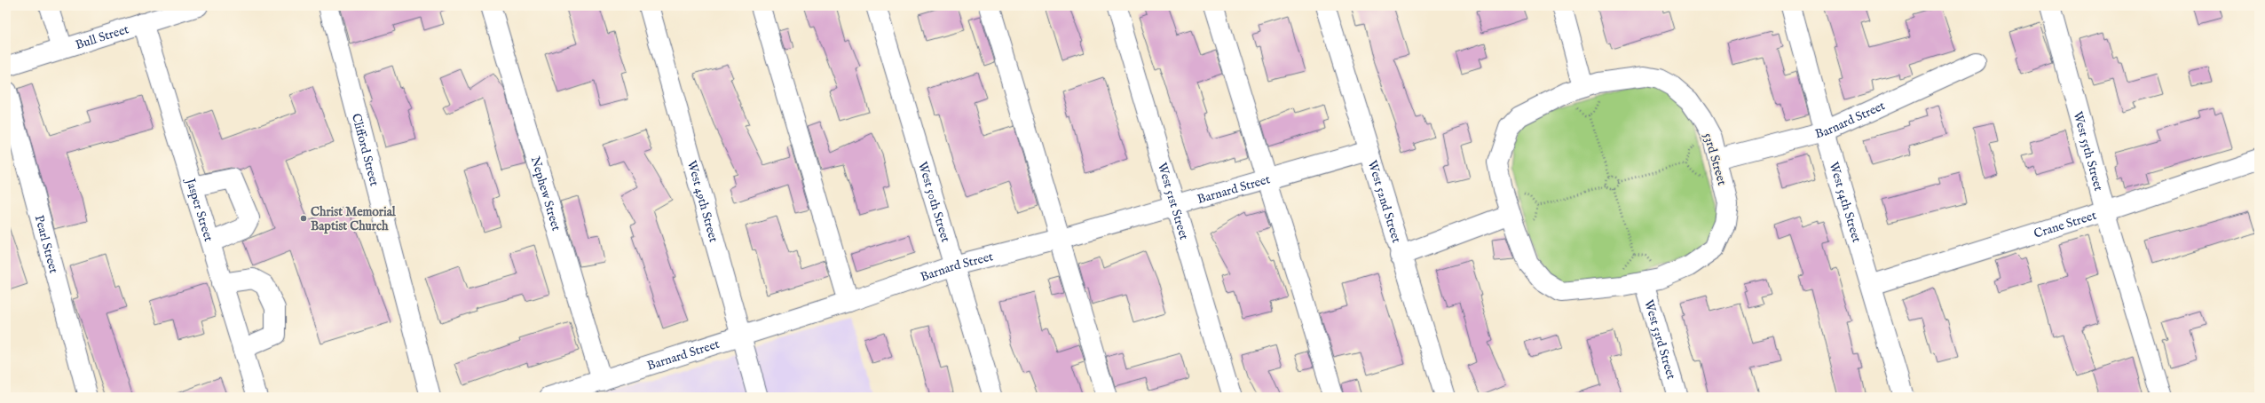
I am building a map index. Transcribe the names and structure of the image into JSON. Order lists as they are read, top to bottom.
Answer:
{
  "streets": {
    "street": [
      "Bull Street",
      "Barnard Street",
      "Clifford Street",
      "West 55th Street",
      "53rd Street",
      "Nephew Street",
      "West 49th Street",
      "West 50th Street",
      "West 51st Street",
      "West 52nd Street",
      "West 54th Street",
      "Jasper Street",
      "Crane Street",
      "Pearl Street",
      "West 53rd Street"
    ]
  },
  "crossings": [
    ["Bull Street", "Jasper Street"],
    ["Barnard Street", "53rd Street"],
    ["Barnard Street", "Nephew Street"],
    ["Barnard Street", "West 49th Street"],
    ["Barnard Street", "West 50th Street"],
    ["Barnard Street", "West 51st Street"],
    ["Barnard Street", "West 52nd Street"],
    ["Barnard Street", "West 54th Street"],
    ["West 55th Street", "Crane Street"],
    ["53rd Street", "West 53rd Street"],
    ["West 54th Street", "Crane Street"]
  ],
  "places": ["Christ Memorial Baptist Church"]
}
